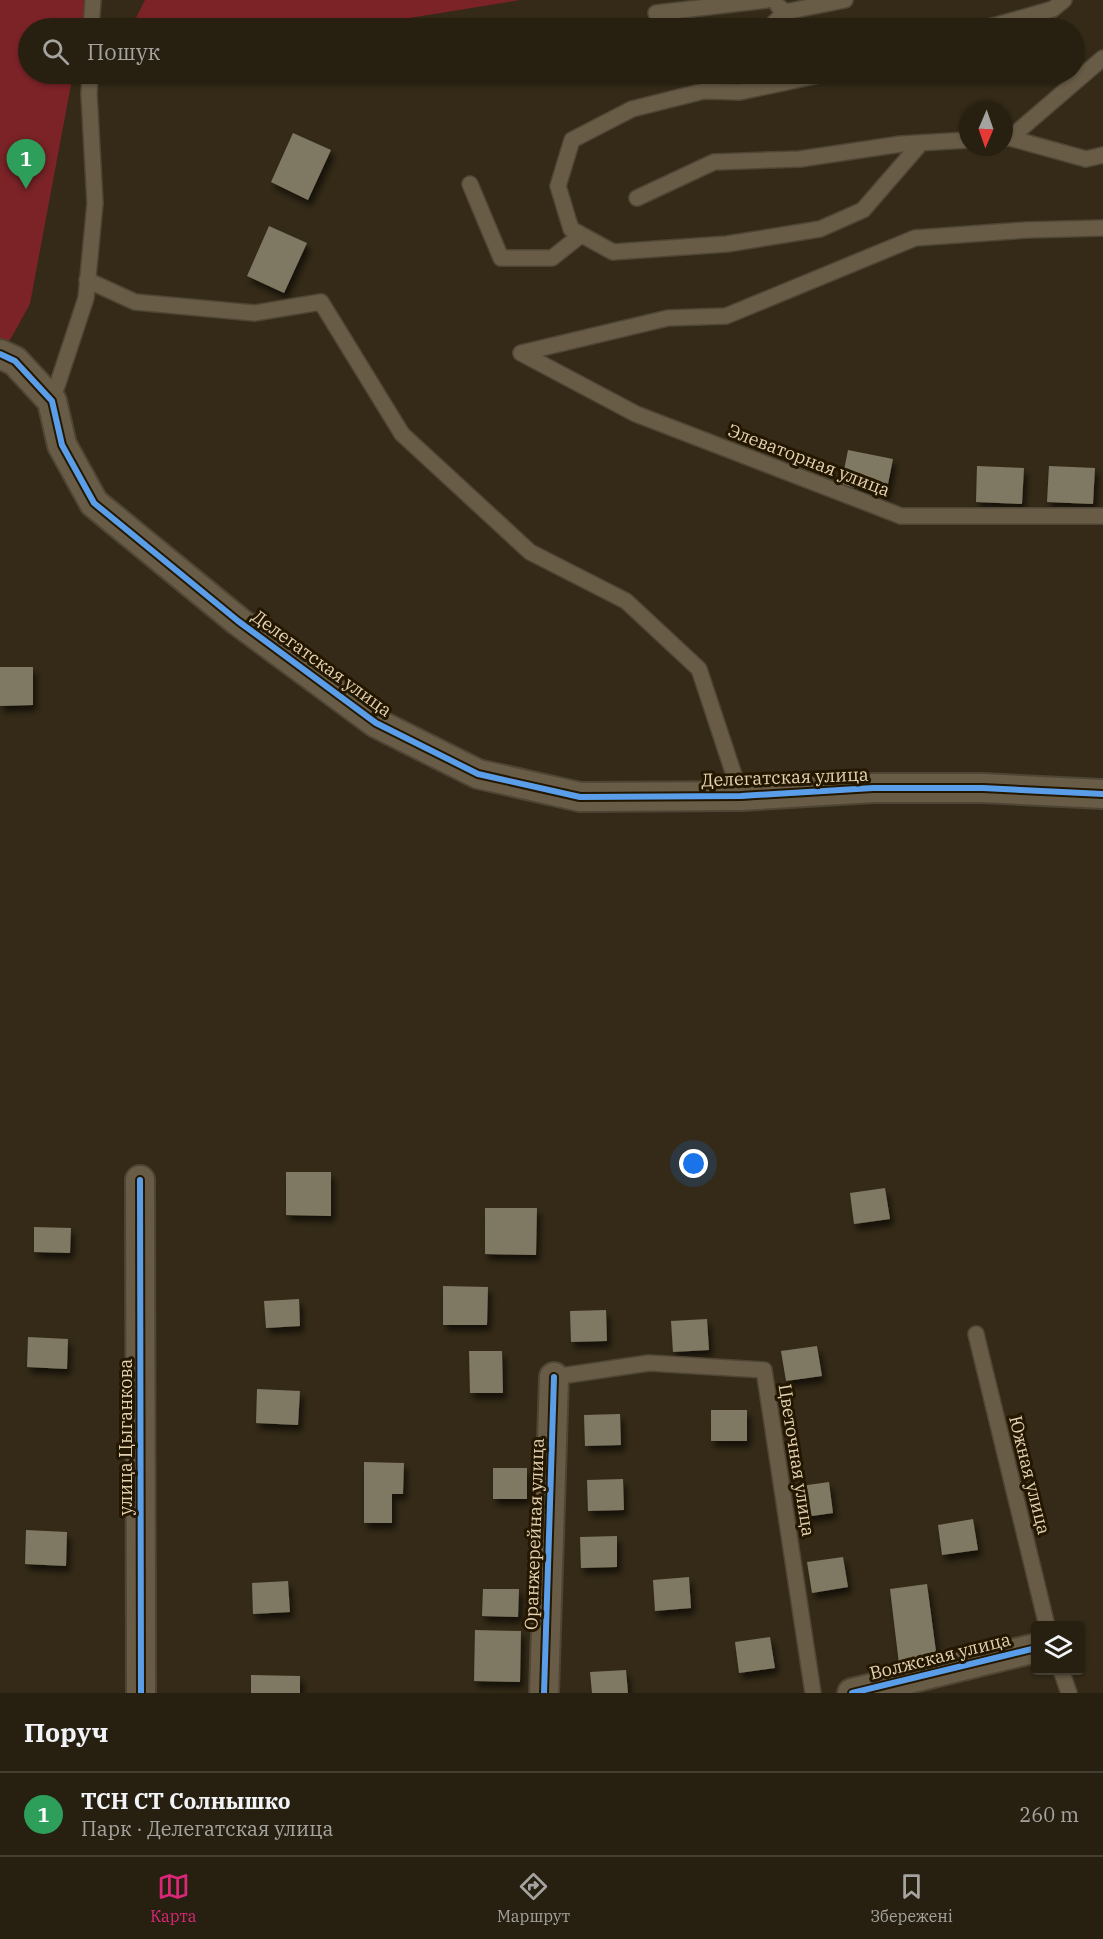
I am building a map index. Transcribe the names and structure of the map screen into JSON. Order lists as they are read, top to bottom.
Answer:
{
  "streets": {
    "street": [
      "Делегатская улица",
      "улица Цыганкова",
      "Оранжерейная улица",
      "Волжская улица"
    ],
    "lane": ["Элеваторная улица", "Цветочная улица", "Южная улица"]
  },
  "crossings": [
    ["Цветочная улица", "Оранжерейная улица"]
  ],
  "north": "bottom",
  "page": {
    "search": "Пошук",
    "pins": "1",
    "heading": "Поруч",
    "list": [
      {
        "mark": "1",
        "name": "ТСН СТ Солнышко",
        "note": "Парк · Делегатская улица",
        "value": "260 m"
      }
    ],
    "nav": ["Карта", "Маршрут", "Збережені"]
  }
}
